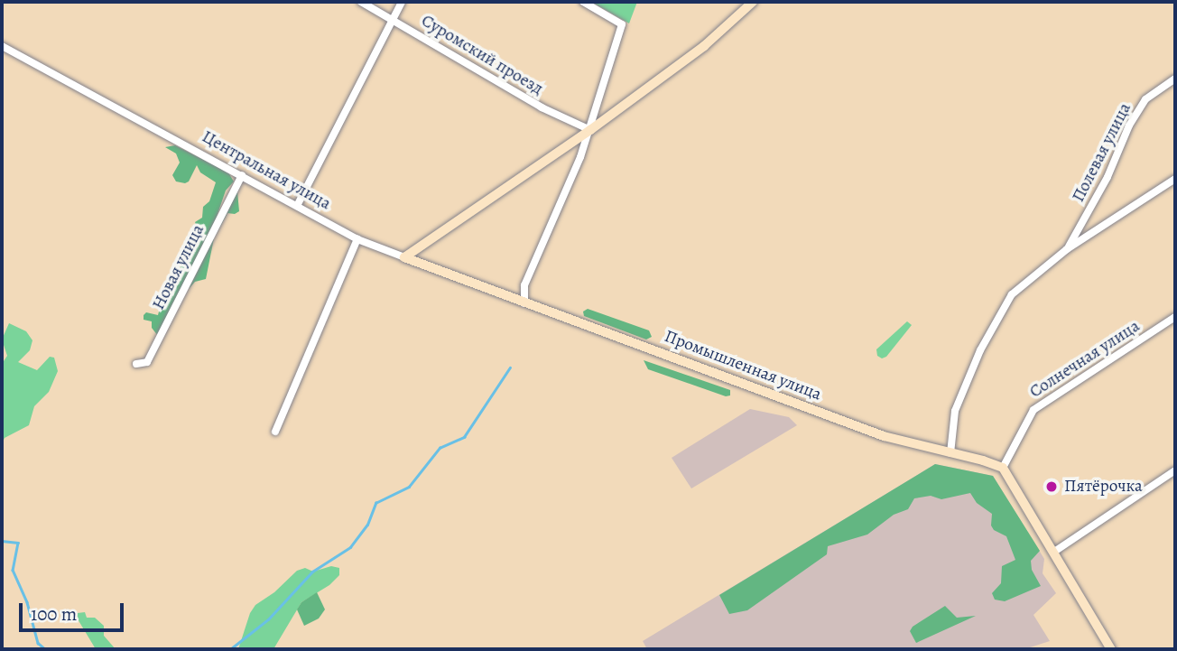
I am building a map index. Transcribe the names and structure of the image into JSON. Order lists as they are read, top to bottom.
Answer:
{
  "streets": {
    "street": [
      "Суромский проезд",
      "Полевая улица",
      "Центральная улица",
      "Новая улица",
      "Солнечная улица",
      "Промышленная улица"
    ]
  },
  "crossings": [
    ["Центральная улица", "Новая улица"],
    ["Центральная улица", "Промышленная улица"],
    ["Солнечная улица", "Промышленная улица"]
  ],
  "places": ["Пятёрочка"],
  "scale_bar": "100 m"
}
